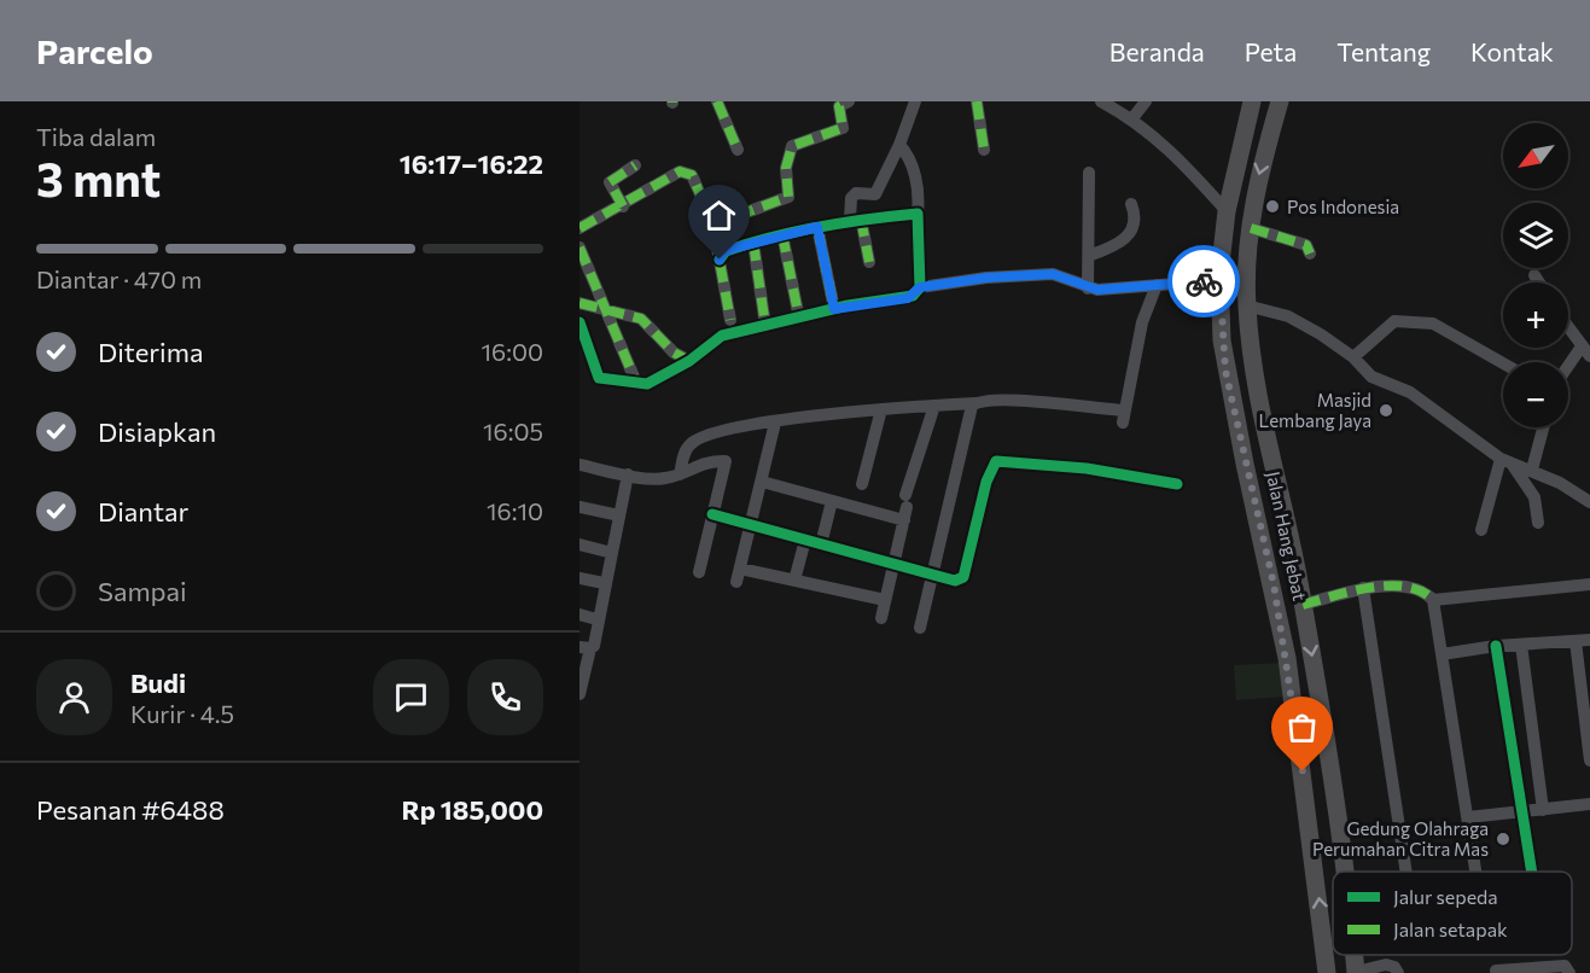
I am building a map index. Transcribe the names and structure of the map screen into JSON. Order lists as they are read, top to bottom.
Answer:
{
  "streets": {
    "highway": ["Jalan Hang Jebat"]
  },
  "places": ["Pos Indonesia", "Masjid Lembang Jaya", "Gedung Olahraga Perumahan Citra Mas"],
  "legend": ["Jalur sepeda", "Jalan setapak"],
  "north": "bottom left",
  "page": {
    "header": "Parcelo",
    "nav": [
      "Beranda",
      "Peta",
      "Tentang",
      "Kontak"
    ],
    "heading": ["3 mnt", "Tiba dalam", "16:17–16:22"],
    "panel": [
      "Budi",
      "Kurir · 4.5",
      "Pesanan #6488",
      "Rp 185,000"
    ],
    "map_buttons": ["+", "−"],
    "bar": "Diantar · 470 m",
    "list": [
      ["Diterima", "16:00"],
      ["Disiapkan", "16:05"],
      ["Diantar", "16:10"],
      "Sampai"
    ]
  }
}
